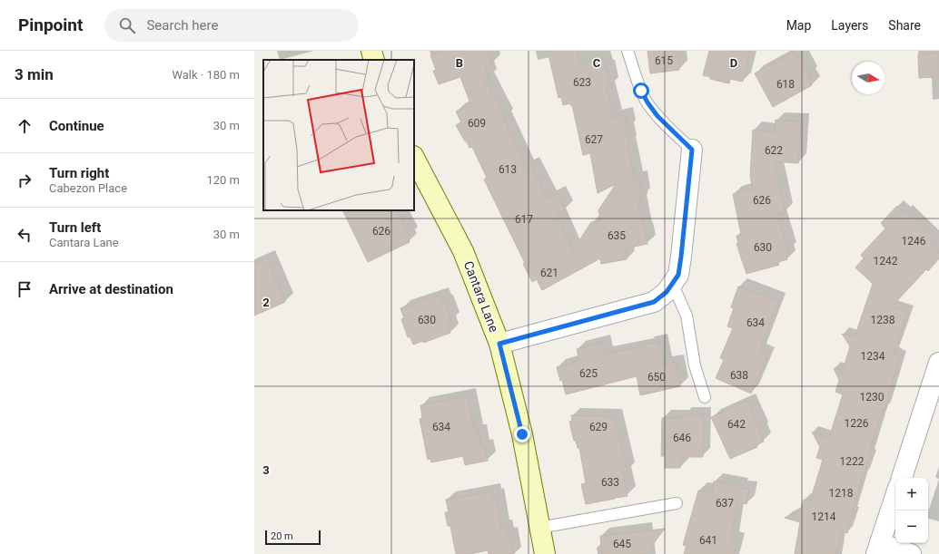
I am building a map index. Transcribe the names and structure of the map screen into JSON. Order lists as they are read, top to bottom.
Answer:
{
  "streets": {
    "street": ["Cantara Lane"]
  },
  "house_numbers": [
    "615",
    "623",
    "618",
    "609",
    "627",
    "622",
    "613",
    "626",
    "617",
    "626",
    "635",
    "1246",
    "630",
    "1242",
    "621",
    "630",
    "1238",
    "634",
    "1234",
    "625",
    "638",
    "650",
    "1230",
    "1226",
    "642",
    "634",
    "629",
    "646",
    "1222",
    "633",
    "1218",
    "637",
    "1214",
    "641",
    "645"
  ],
  "scale_bar": "20 m",
  "north": "right",
  "page": {
    "header": "Pinpoint",
    "search": "Search here",
    "nav": ["Map", "Layers", "Share"],
    "heading": ["3 min", "Walk · 180 m"],
    "list": [
      ["Continue", "30 m"],
      ["Turn right", "Cabezon Place", "120 m"],
      ["Turn left", "Cantara Lane", "30 m"],
      "Arrive at destination"
    ],
    "map_buttons": ["+", "−"],
    "scale": "20 m"
  },
  "grid": {
    "columns": ["B", "C", "D"],
    "rows": ["2", "3"]
  }
}
